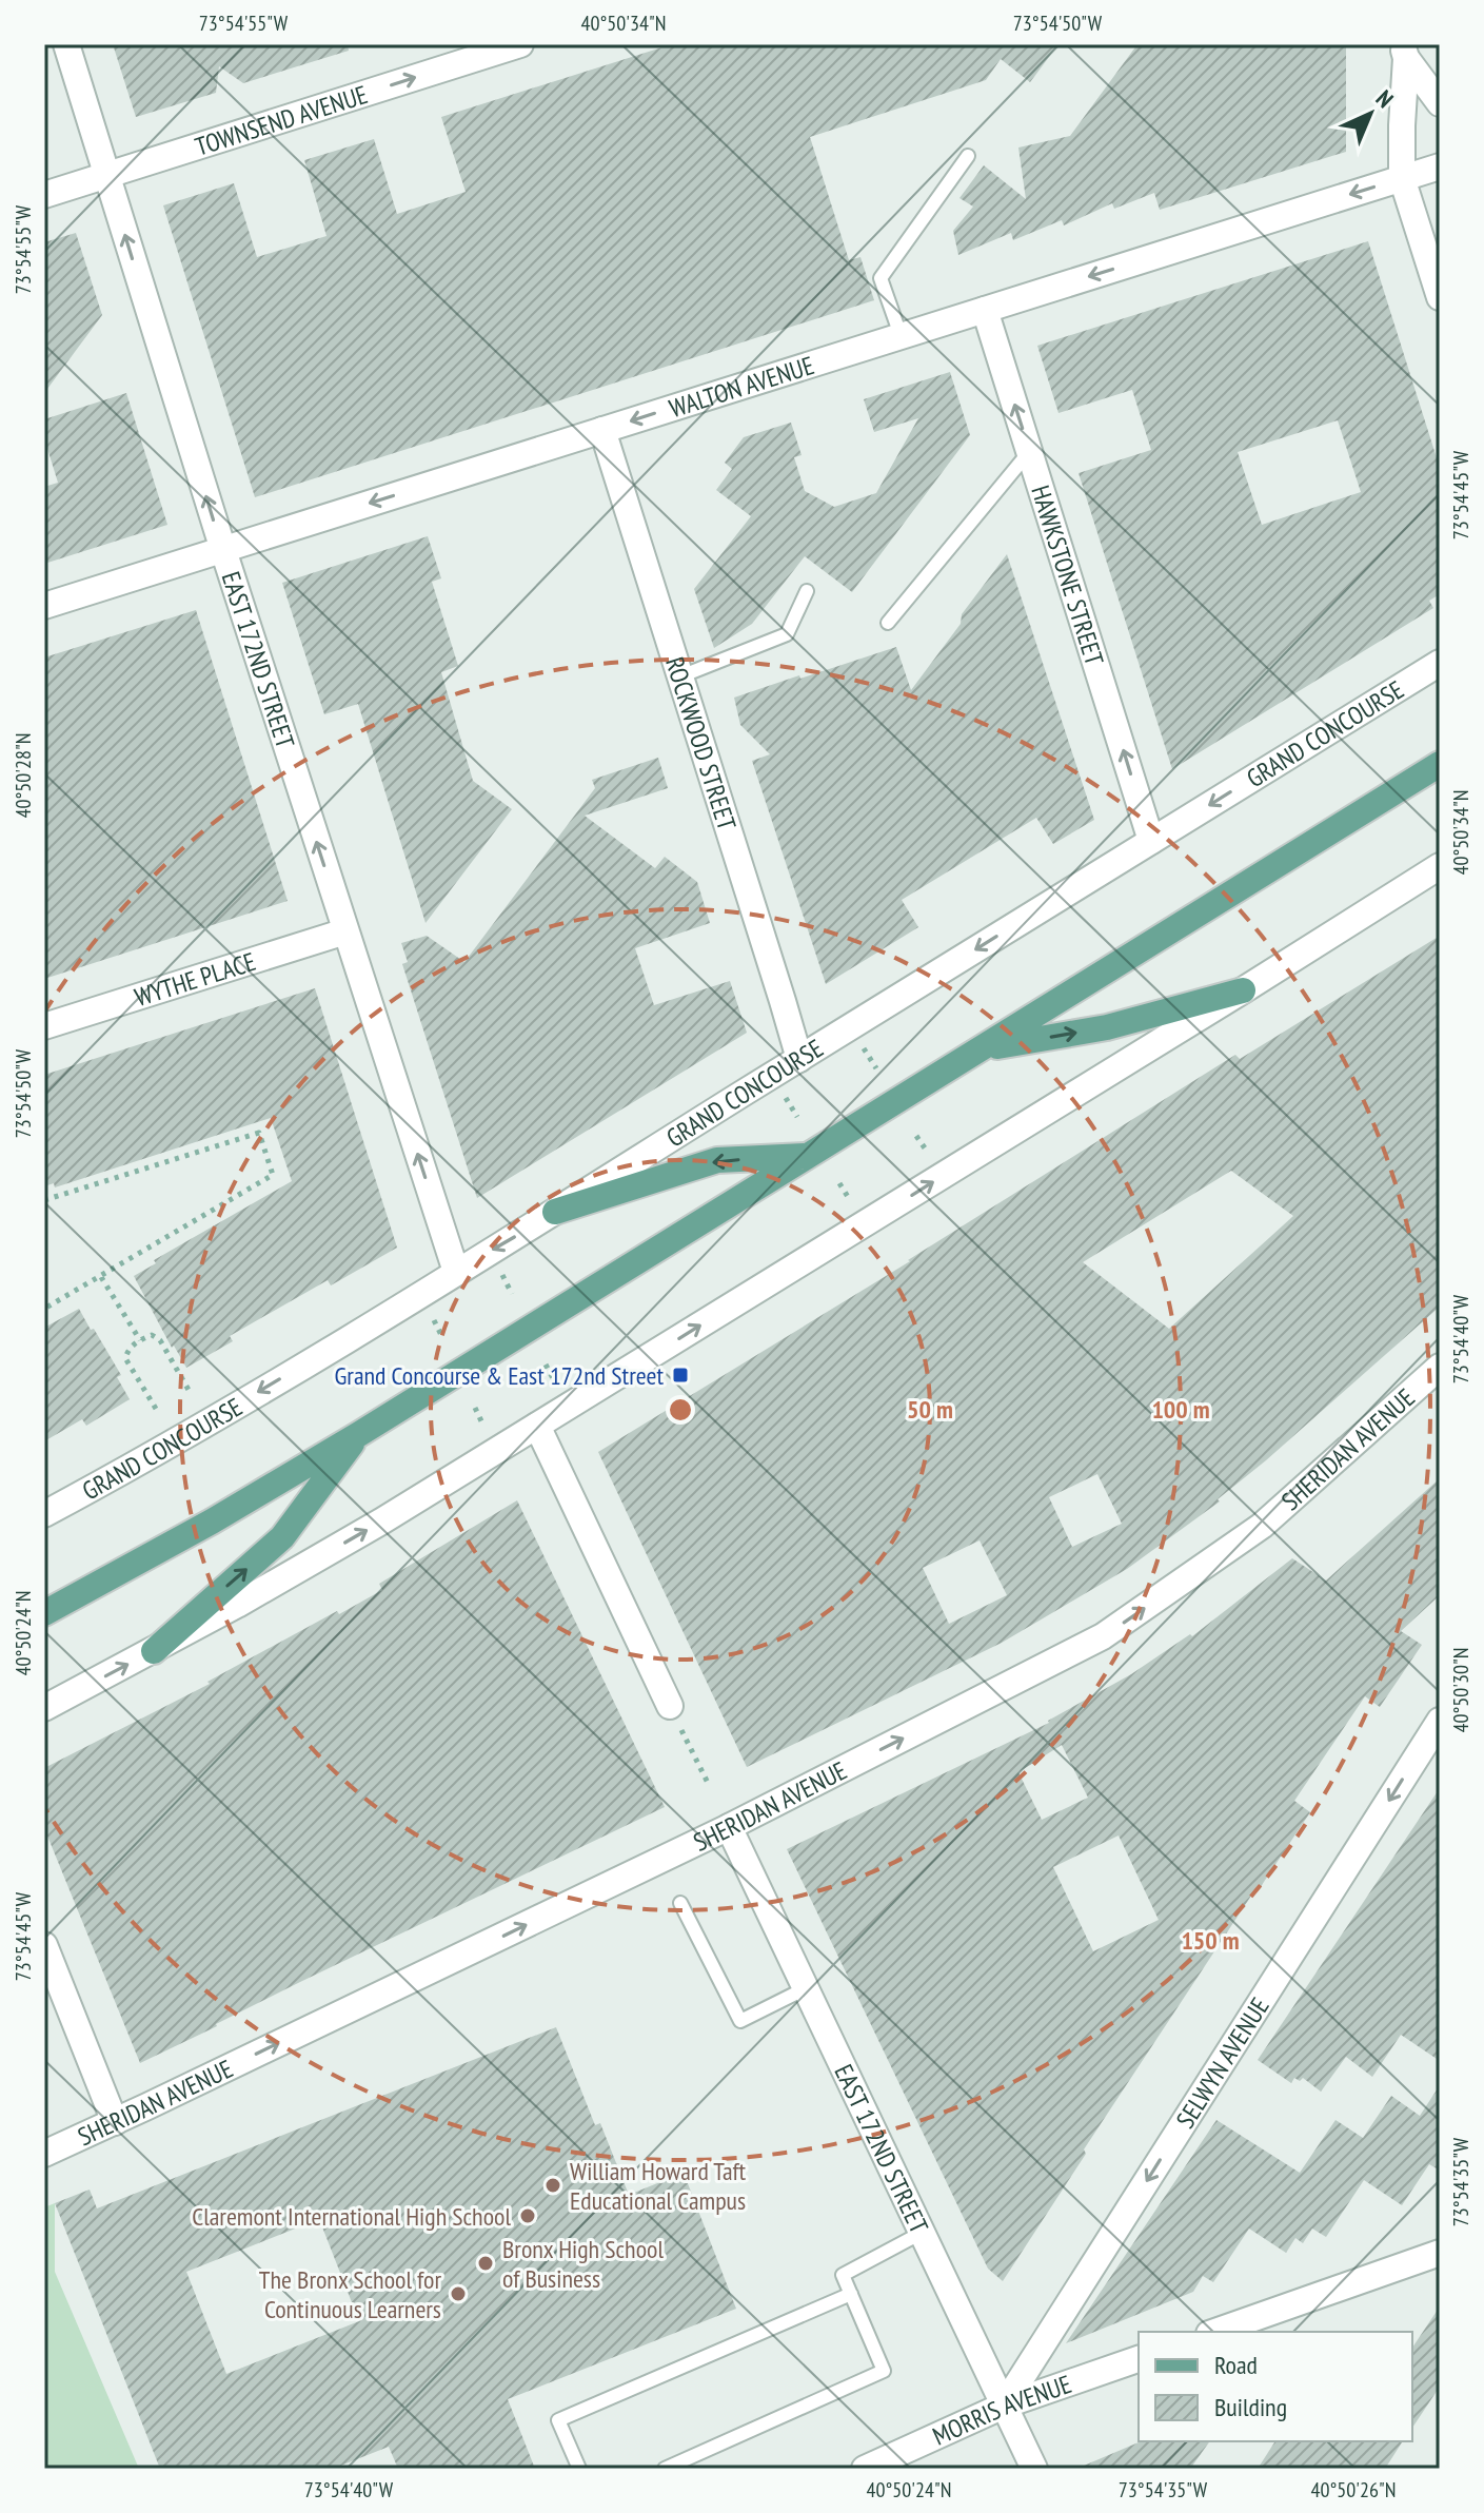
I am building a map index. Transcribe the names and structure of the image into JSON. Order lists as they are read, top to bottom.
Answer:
{
  "streets": {
    "street": [
      "TOWNSEND AVENUE",
      "WALTON AVENUE",
      "HAWKSTONE STREET",
      "EAST 172ND STREET",
      "GRAND CONCOURSE",
      "ROCKWOOD STREET",
      "WYTHE PLACE",
      "SHERIDAN AVENUE",
      "SELWYN AVENUE",
      "MORRIS AVENUE"
    ]
  },
  "crossings": [
    ["TOWNSEND AVENUE", "EAST 172ND STREET"],
    ["WALTON AVENUE", "HAWKSTONE STREET"],
    ["WALTON AVENUE", "EAST 172ND STREET"],
    ["WALTON AVENUE", "ROCKWOOD STREET"],
    ["HAWKSTONE STREET", "GRAND CONCOURSE"],
    ["EAST 172ND STREET", "GRAND CONCOURSE"],
    ["EAST 172ND STREET", "WYTHE PLACE"],
    ["EAST 172ND STREET", "SHERIDAN AVENUE"],
    ["EAST 172ND STREET", "SELWYN AVENUE"],
    ["EAST 172ND STREET", "MORRIS AVENUE"],
    ["GRAND CONCOURSE", "ROCKWOOD STREET"],
    ["SELWYN AVENUE", "MORRIS AVENUE"]
  ],
  "one_way": [
    "TOWNSEND AVENUE",
    "WALTON AVENUE",
    "HAWKSTONE STREET",
    "EAST 172ND STREET",
    "SHERIDAN AVENUE",
    "SELWYN AVENUE"
  ],
  "places": {
    "transit": ["Grand Concourse & East 172nd Street"],
    "other": [
      "William Howard Taft Educational Campus",
      "Claremont International High School",
      "Bronx High School of Business",
      "The Bronx School for Continuous Learners"
    ]
  },
  "legend": ["Road", "Building"],
  "north": "top right",
  "coordinates": [
    "73°54'55\"W",
    "40°50'34\"N",
    "73°54'50\"W",
    "73°54'45\"W",
    "40°50'28\"N",
    "73°54'40\"W",
    "40°50'24\"N",
    "40°50'30\"N",
    "73°54'35\"W",
    "40°50'26\"N"
  ],
  "rings": ["50 m", "100 m", "150 m"]
}
